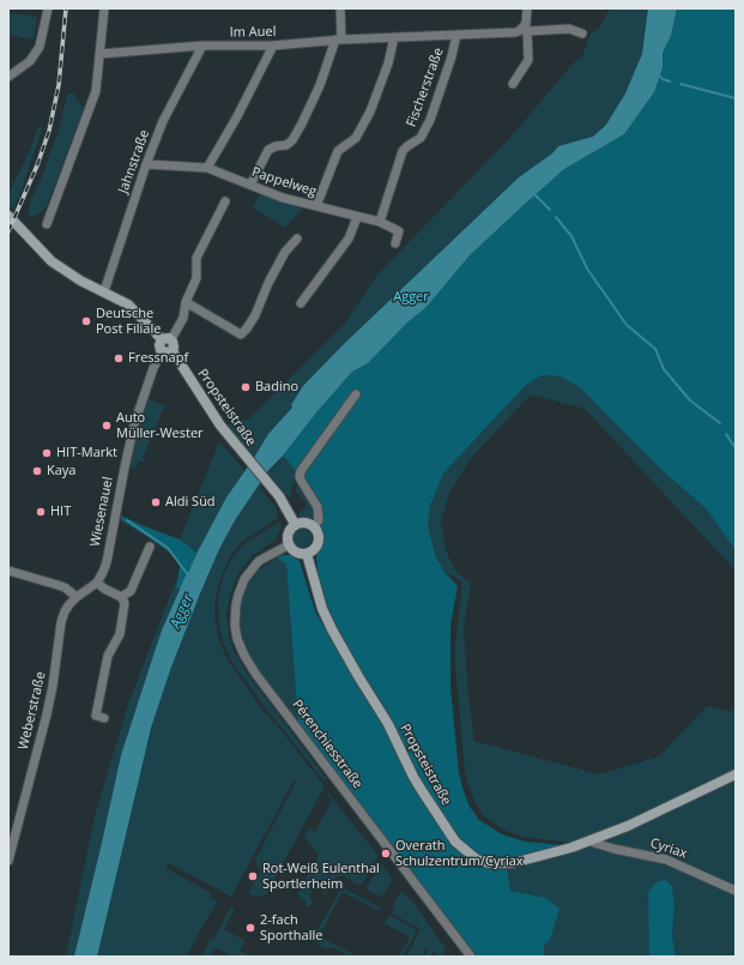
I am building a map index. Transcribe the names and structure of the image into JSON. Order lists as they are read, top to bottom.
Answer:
{
  "streets": {
    "street": [
      "Im Auel",
      "Fischerstraße",
      "Jahnstraße",
      "Pappelweg",
      "Propsteistraße",
      "Wiesenauel",
      "Weberstraße",
      "Pérenchiesstraße",
      "Cyriax"
    ]
  },
  "crossings": [
    ["Im Auel", "Fischerstraße"],
    ["Im Auel", "Jahnstraße"],
    ["Fischerstraße", "Pappelweg"],
    ["Jahnstraße", "Pappelweg"],
    ["Propsteistraße", "Wiesenauel"],
    ["Propsteistraße", "Pérenchiesstraße"],
    ["Propsteistraße", "Cyriax"]
  ],
  "water": ["Agger"],
  "parks": ["Agger"],
  "places": [
    "Deutsche Post Filiale",
    "Fressnapf",
    "Badino",
    "Auto Müller-Wester",
    "HIT-Markt",
    "Kaya",
    "Aldi Süd",
    "HIT",
    "Overath Schulzentrum/Cyriax",
    "Rot-Weiß Eulenthal Sportlerheim",
    "2-fach Sporthalle"
  ]
}
